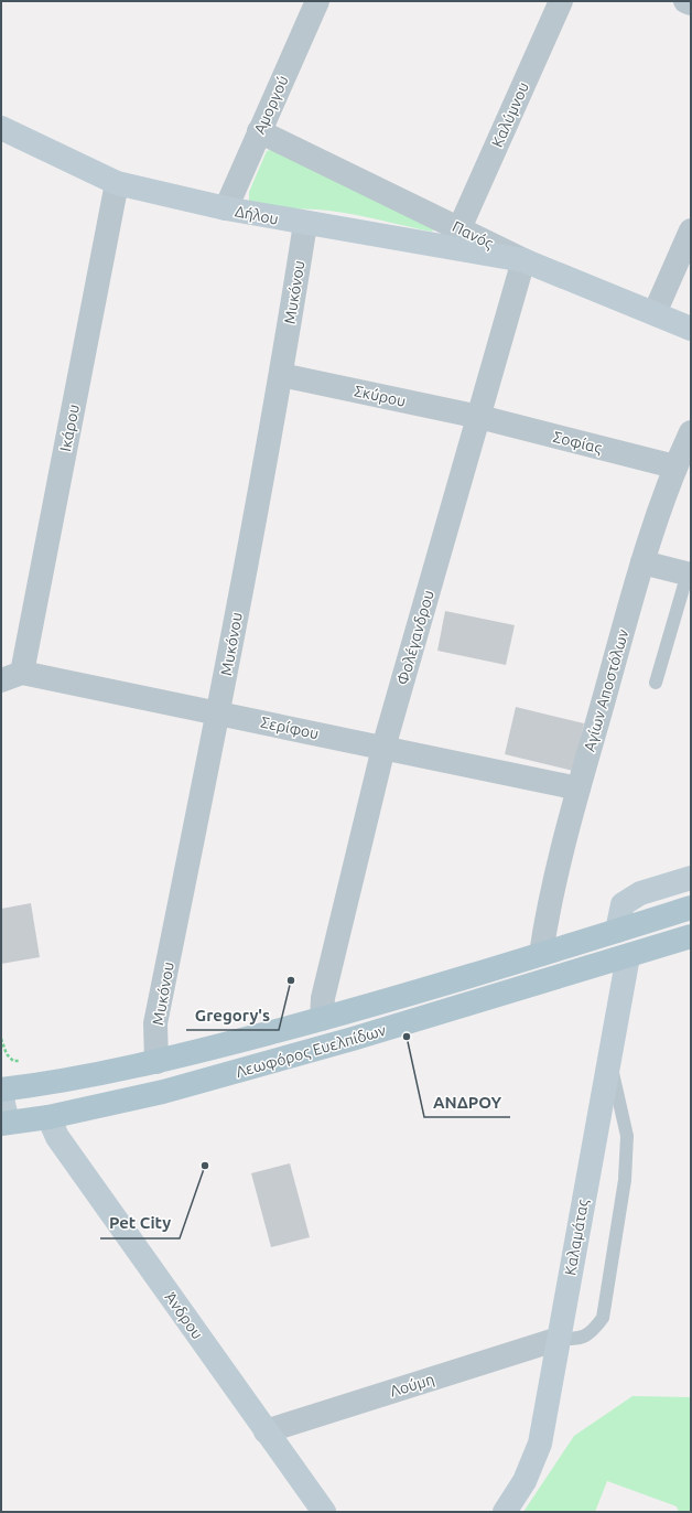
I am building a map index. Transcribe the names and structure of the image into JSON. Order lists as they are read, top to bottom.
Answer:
{
  "streets": {
    "main road": ["Λεωφόρος Ευελπίδων"],
    "street": [
      "Αμοργού",
      "Καλύμνου",
      "Δήλου",
      "Πανός",
      "Μυκόνου",
      "Σκύρου",
      "Ικάρου",
      "Σοφίας",
      "Φολέγανδρου",
      "Αγίων Αποστόλων",
      "Σερίφου",
      "Καλαμάτας",
      "Άνδρου",
      "Λούμη"
    ]
  },
  "crossings": [
    ["Αμοργού", "Δήλου"],
    ["Αμοργού", "Πανός"],
    ["Καλύμνου", "Πανός"],
    ["Δήλου", "Πανός"],
    ["Δήλου", "Μυκόνου"],
    ["Δήλου", "Ικάρου"],
    ["Δήλου", "Φολέγανδρου"],
    ["Πανός", "Φολέγανδρου"],
    ["Μυκόνου", "Σκύρου"],
    ["Μυκόνου", "Σερίφου"],
    ["Μυκόνου", "Λεωφόρος Ευελπίδων"],
    ["Σκύρου", "Σοφίας"],
    ["Σκύρου", "Φολέγανδρου"],
    ["Ικάρου", "Σερίφου"],
    ["Σοφίας", "Φολέγανδρου"],
    ["Σοφίας", "Αγίων Αποστόλων"],
    ["Φολέγανδρου", "Σερίφου"],
    ["Φολέγανδρου", "Λεωφόρος Ευελπίδων"],
    ["Αγίων Αποστόλων", "Σερίφου"],
    ["Αγίων Αποστόλων", "Λεωφόρος Ευελπίδων"],
    ["Λεωφόρος Ευελπίδων", "Καλαμάτας"],
    ["Λεωφόρος Ευελπίδων", "Άνδρου"],
    ["Καλαμάτας", "Λούμη"],
    ["Άνδρου", "Λούμη"]
  ],
  "places": ["Gregory's", "ΑΝΔΡΟΥ", "Pet City"]
}
